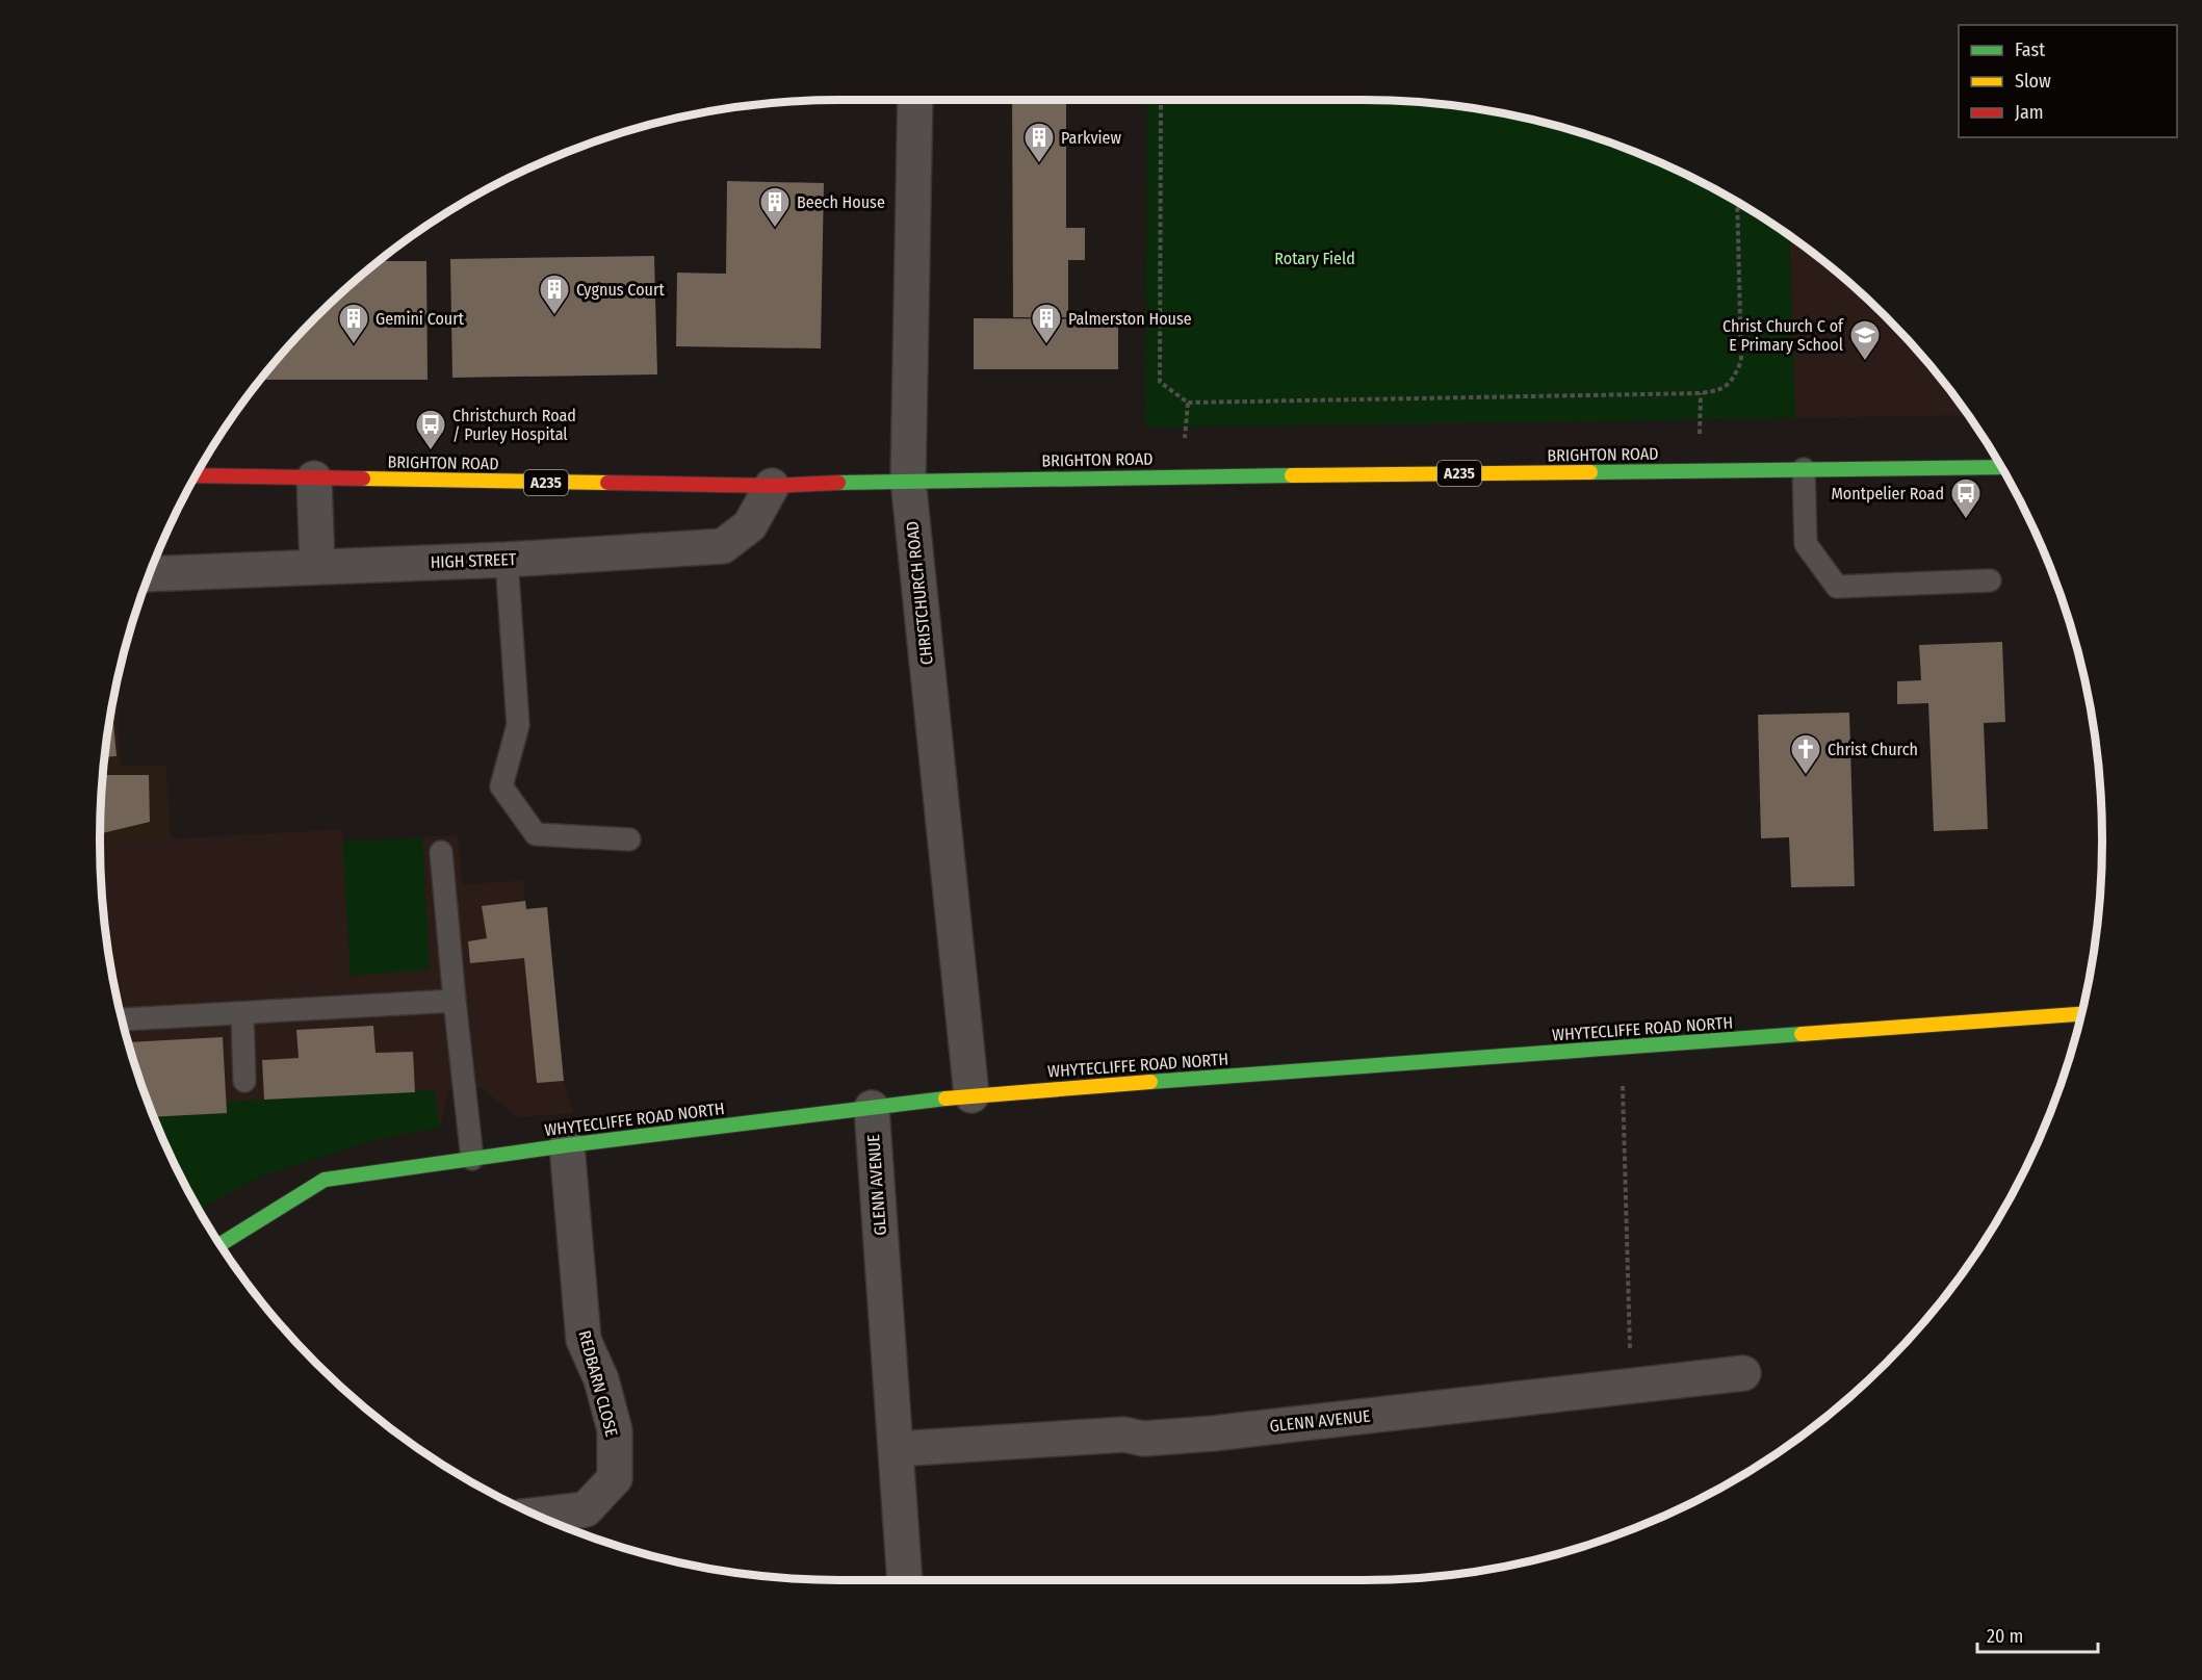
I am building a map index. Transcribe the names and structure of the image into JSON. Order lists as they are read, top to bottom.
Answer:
{
  "streets": {
    "street": [
      "BRIGHTON ROAD",
      "A235",
      "HIGH STREET",
      "CHRISTCHURCH ROAD",
      "WHYTECLIFFE ROAD NORTH",
      "GLENN AVENUE",
      "REDBARN CLOSE"
    ]
  },
  "crossings": [
    ["BRIGHTON ROAD", "HIGH STREET"],
    ["BRIGHTON ROAD", "CHRISTCHURCH ROAD"],
    ["CHRISTCHURCH ROAD", "WHYTECLIFFE ROAD NORTH"],
    ["WHYTECLIFFE ROAD NORTH", "GLENN AVENUE"],
    ["WHYTECLIFFE ROAD NORTH", "REDBARN CLOSE"]
  ],
  "parks": ["Rotary Field"],
  "places": {
    "building": [
      "Parkview",
      "Beech House",
      "Cygnus Court",
      "Gemini Court",
      "Palmerston House"
    ],
    "school or university": ["Christ Church C of E Primary School"],
    "bus stop": ["Christchurch Road / Purley Hospital", "Montpelier Road"],
    "church": ["Christ Church"]
  },
  "legend": ["Fast", "Slow", "Jam"],
  "scale_bar": "20 m"
}
